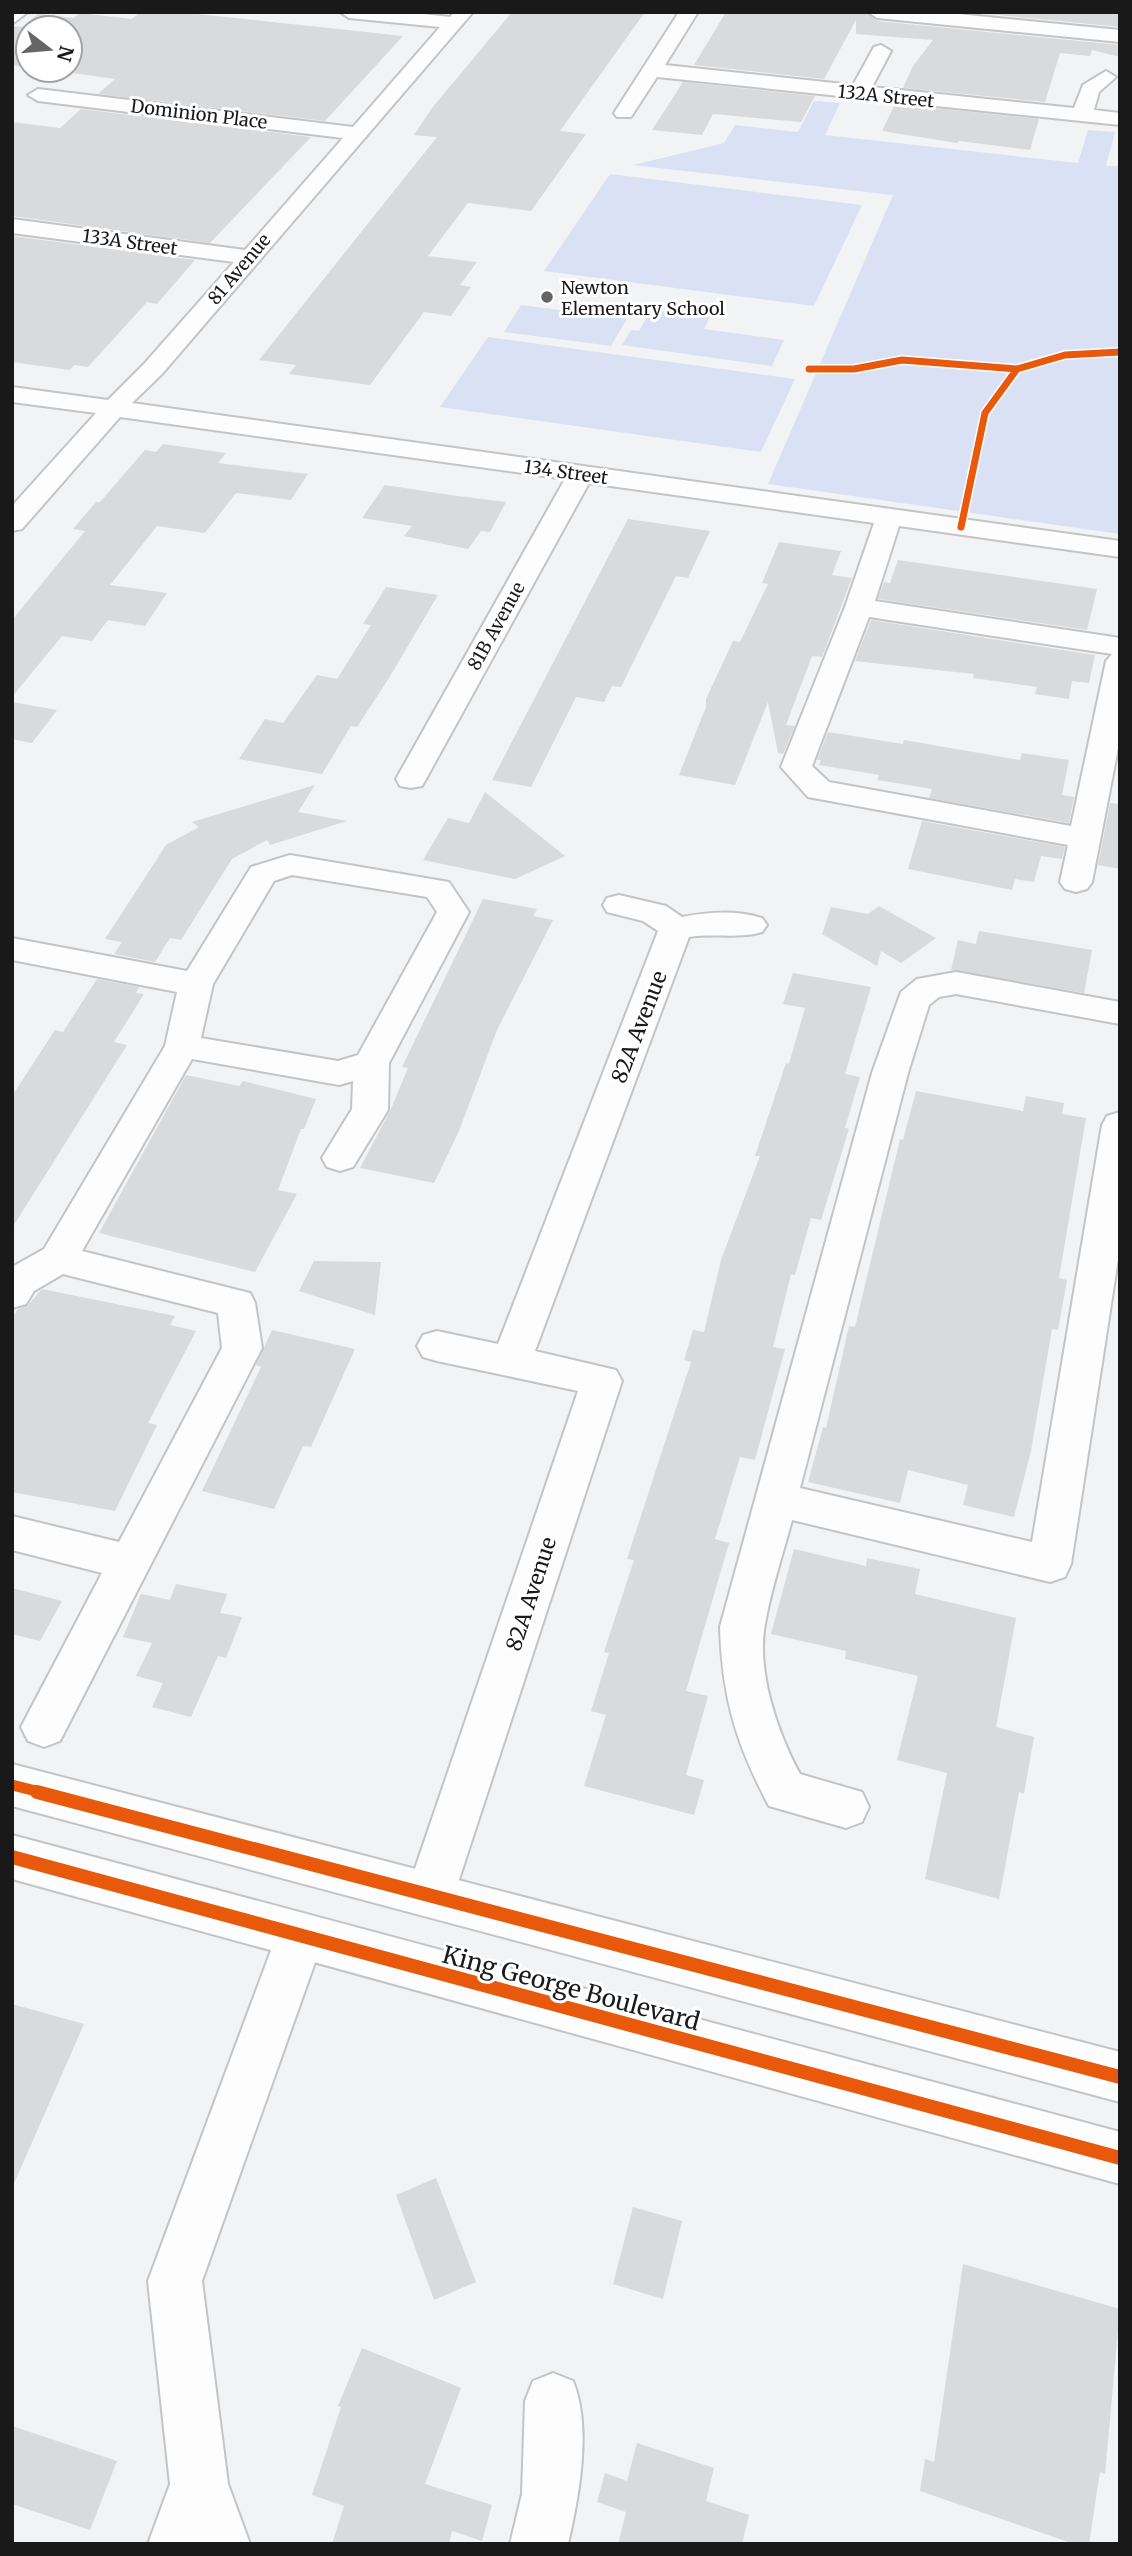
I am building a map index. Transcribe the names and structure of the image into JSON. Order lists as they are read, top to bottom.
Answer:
{
  "streets": {
    "street": [
      "132A Street",
      "Dominion Place",
      "133A Street",
      "81 Avenue",
      "134 Street",
      "81B Avenue",
      "82A Avenue",
      "King George Boulevard"
    ]
  },
  "crossings": [
    ["Dominion Place", "81 Avenue"],
    ["133A Street", "81 Avenue"],
    ["81 Avenue", "134 Street"],
    ["134 Street", "81B Avenue"]
  ],
  "places": ["Newton Elementary School"],
  "north": "right"
}
